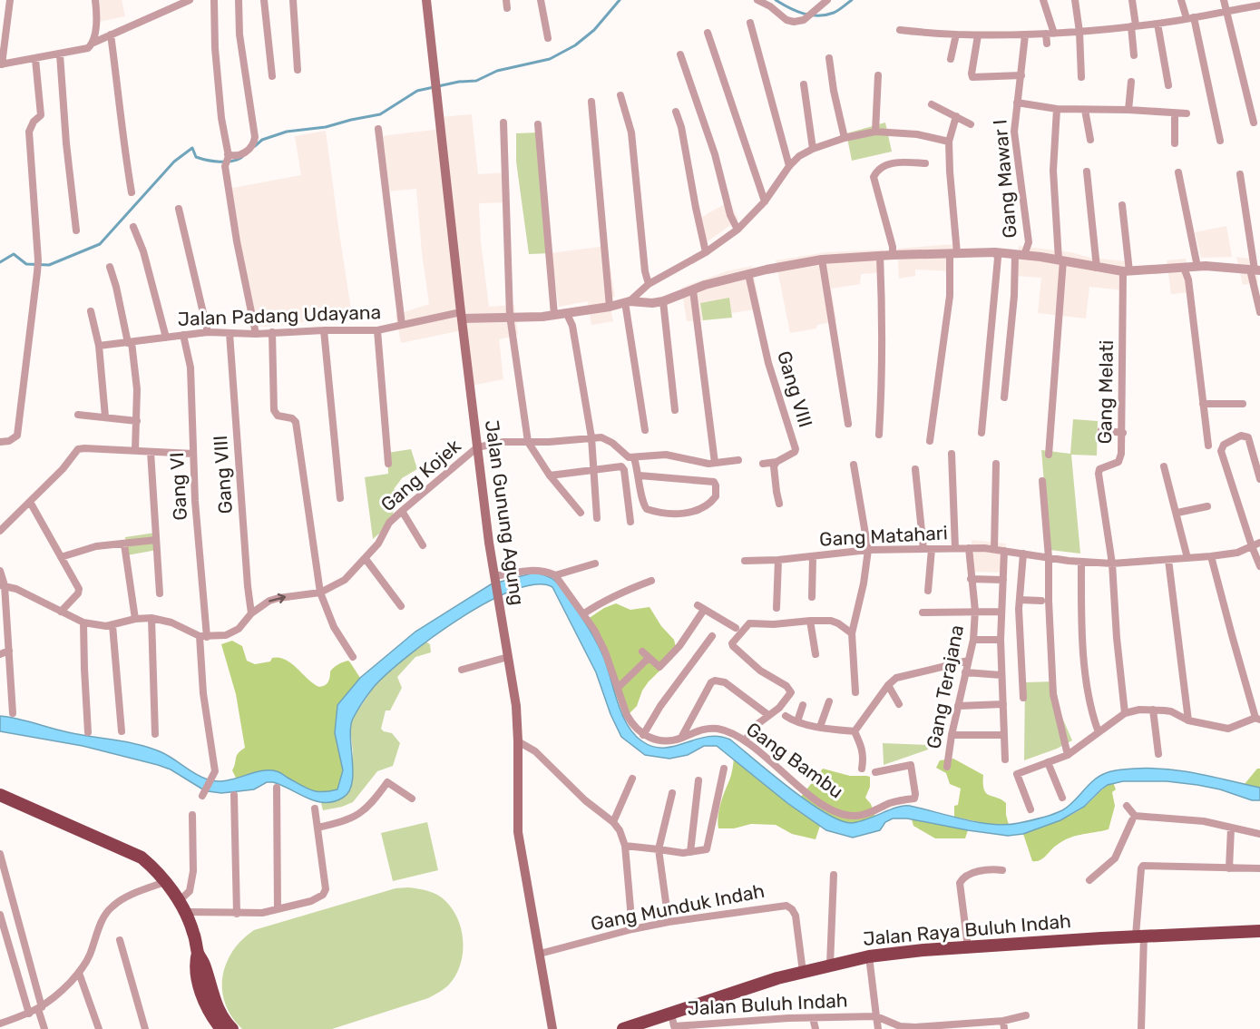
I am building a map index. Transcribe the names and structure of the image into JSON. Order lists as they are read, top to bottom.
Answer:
{
  "streets": {
    "highway": ["Jalan Raya Buluh Indah"],
    "main road": ["Jalan Gunung Agung"],
    "street": [
      "Gang Mawar I",
      "Jalan Padang Udayana",
      "Gang VIII",
      "Gang Melati",
      "Gang Kojek",
      "Gang VI",
      "Gang Matahari",
      "Gang Terajana",
      "Gang Bambu",
      "Gang Munduk Indah",
      "Jalan Buluh Indah"
    ]
  },
  "crossings": [
    ["Jalan Padang Udayana", "Gang VIII"],
    ["Jalan Padang Udayana", "Gang VI"],
    ["Jalan Padang Udayana", "Jalan Gunung Agung"],
    ["Gang VIII", "Gang Kojek"],
    ["Gang Melati", "Gang Matahari"],
    ["Gang Kojek", "Gang VI"],
    ["Gang Kojek", "Jalan Gunung Agung"],
    ["Jalan Gunung Agung", "Gang Munduk Indah"],
    ["Gang Matahari", "Gang Terajana"],
    ["Gang Munduk Indah", "Jalan Raya Buluh Indah"],
    ["Jalan Raya Buluh Indah", "Jalan Buluh Indah"]
  ]
}
